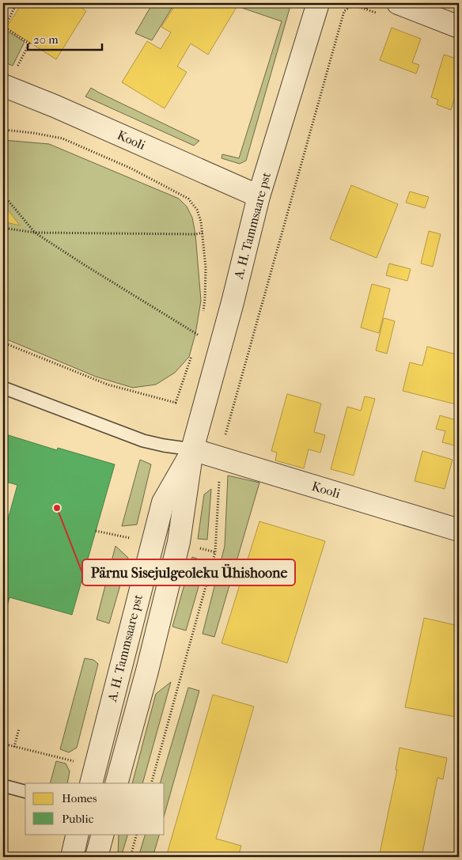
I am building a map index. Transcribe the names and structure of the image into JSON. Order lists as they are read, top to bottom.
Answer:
{
  "streets": {
    "street": ["Kooli", "A. H. Tammsaare pst"]
  },
  "crossings": [
    ["Kooli", "A. H. Tammsaare pst"]
  ],
  "places": ["Pärnu Sisejulgeoleku Ühishoone"],
  "legend": ["Homes", "Public"],
  "scale_bar": "20 m"
}
